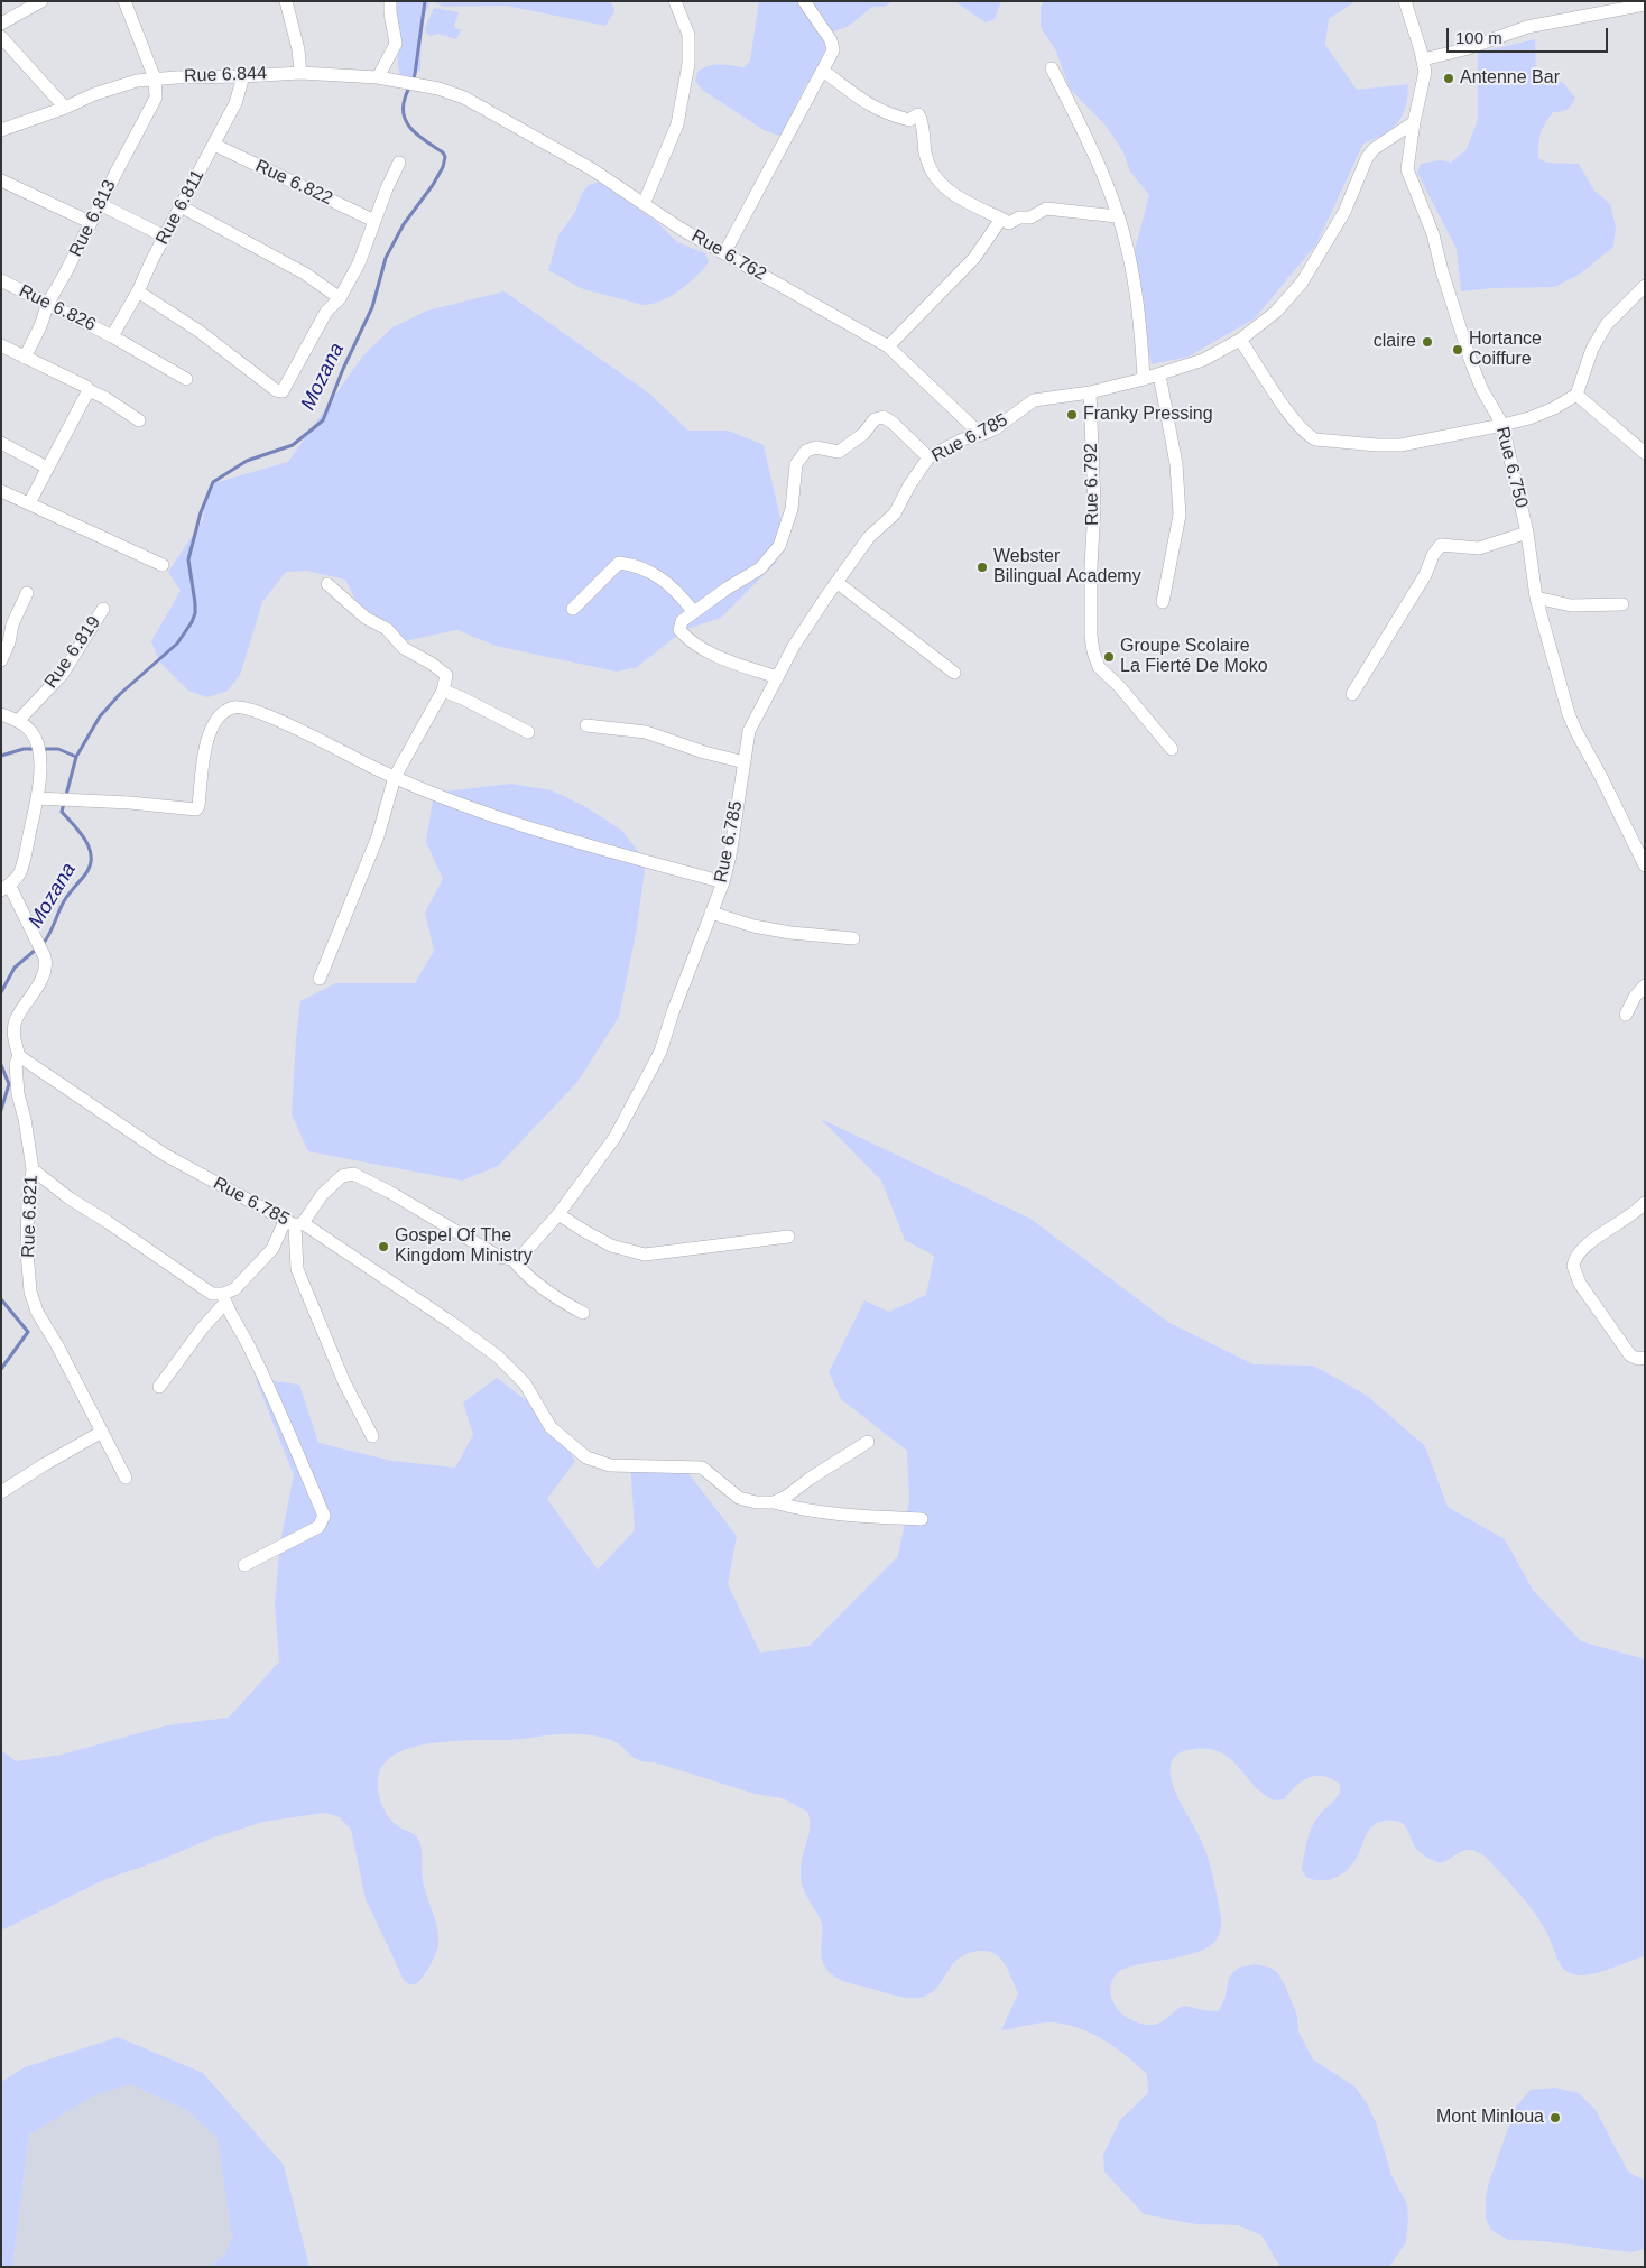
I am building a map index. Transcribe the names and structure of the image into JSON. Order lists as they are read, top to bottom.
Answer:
{
  "streets": {
    "street": [
      "Rue 6.844",
      "Rue 6.822",
      "Rue 6.811",
      "Rue 6.813",
      "Rue 6.762",
      "Rue 6.826",
      "Rue 6.785",
      "Rue 6.750",
      "Rue 6.792",
      "Rue 6.819",
      "Rue 6.821"
    ]
  },
  "crossings": [
    ["Rue 6.844", "Rue 6.811"],
    ["Rue 6.844", "Rue 6.813"],
    ["Rue 6.844", "Rue 6.762"],
    ["Rue 6.822", "Rue 6.811"],
    ["Rue 6.811", "Rue 6.826"],
    ["Rue 6.813", "Rue 6.826"],
    ["Rue 6.762", "Rue 6.785"],
    ["Rue 6.785", "Rue 6.750"],
    ["Rue 6.785", "Rue 6.792"],
    ["Rue 6.785", "Rue 6.821"]
  ],
  "water": ["Mozana"],
  "places": [
    "Antenne Bar",
    "claire",
    "Hortance Coiffure",
    "Franky Pressing",
    "Webster Bilingual Academy",
    "Groupe Scolaire La Fierté De Moko",
    "Gospel Of The Kingdom Ministry",
    "Mont Minloua"
  ],
  "scale_bar": "100 m"
}
